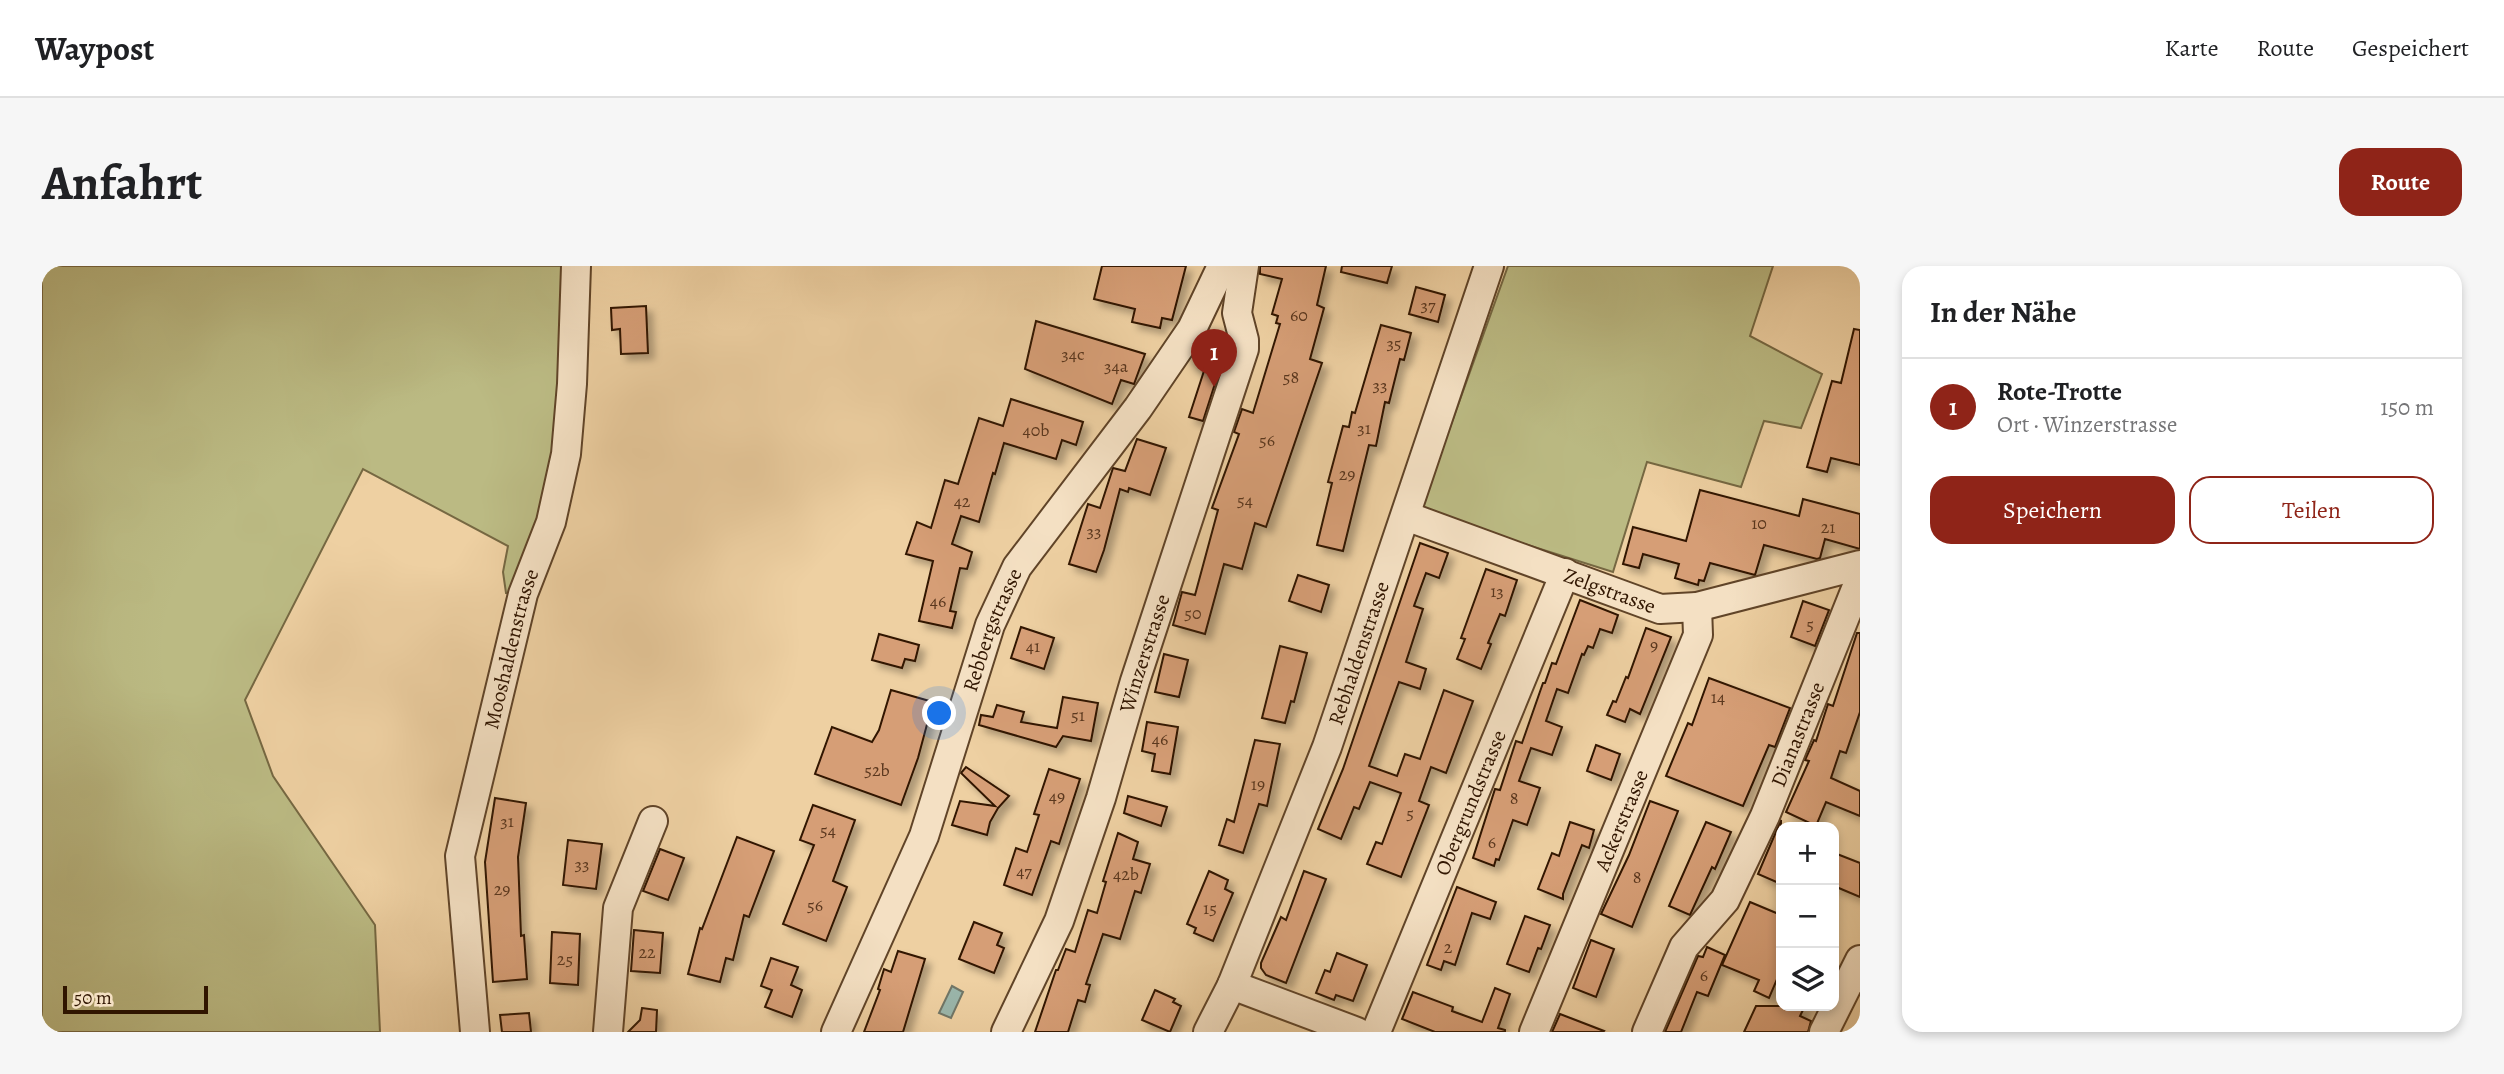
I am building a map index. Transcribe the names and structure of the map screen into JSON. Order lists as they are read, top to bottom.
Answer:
{
  "streets": {
    "street": [
      "Zelgstrasse",
      "Rebbergstrasse",
      "Mooshaldenstrasse",
      "Winzerstrasse",
      "Rebhaldenstrasse",
      "Dianastrasse",
      "Obergrundstrasse",
      "Ackerstrasse"
    ]
  },
  "crossings": [
    ["Zelgstrasse", "Rebhaldenstrasse"],
    ["Zelgstrasse", "Obergrundstrasse"],
    ["Zelgstrasse", "Ackerstrasse"]
  ],
  "house_numbers": [
    "37",
    "60",
    "35",
    "34c",
    "34a",
    "58",
    "33",
    "31",
    "40b",
    "56",
    "29",
    "54",
    "42",
    "10",
    "21",
    "33",
    "13",
    "46",
    "50",
    "5",
    "9",
    "41",
    "14",
    "51",
    "46",
    "52b",
    "19",
    "49",
    "8",
    "5",
    "31",
    "54",
    "6",
    "33",
    "47",
    "42b",
    "8",
    "29",
    "56",
    "15",
    "2",
    "22",
    "25",
    "6"
  ],
  "scale_bar": "50 m",
  "page": {
    "header": "Waypost",
    "nav": ["Karte", "Route", "Gespeichert"],
    "buttons": [
      "Route",
      ["Speichern", "Teilen"]
    ],
    "title": "Anfahrt",
    "heading": "In der Nähe",
    "pins": "1",
    "list": [
      {
        "mark": "1",
        "name": "Rote-Trotte",
        "note": "Ort · Winzerstrasse",
        "value": "150 m"
      }
    ],
    "map_buttons": ["+", "−"],
    "scale": "50 m"
  }
}
